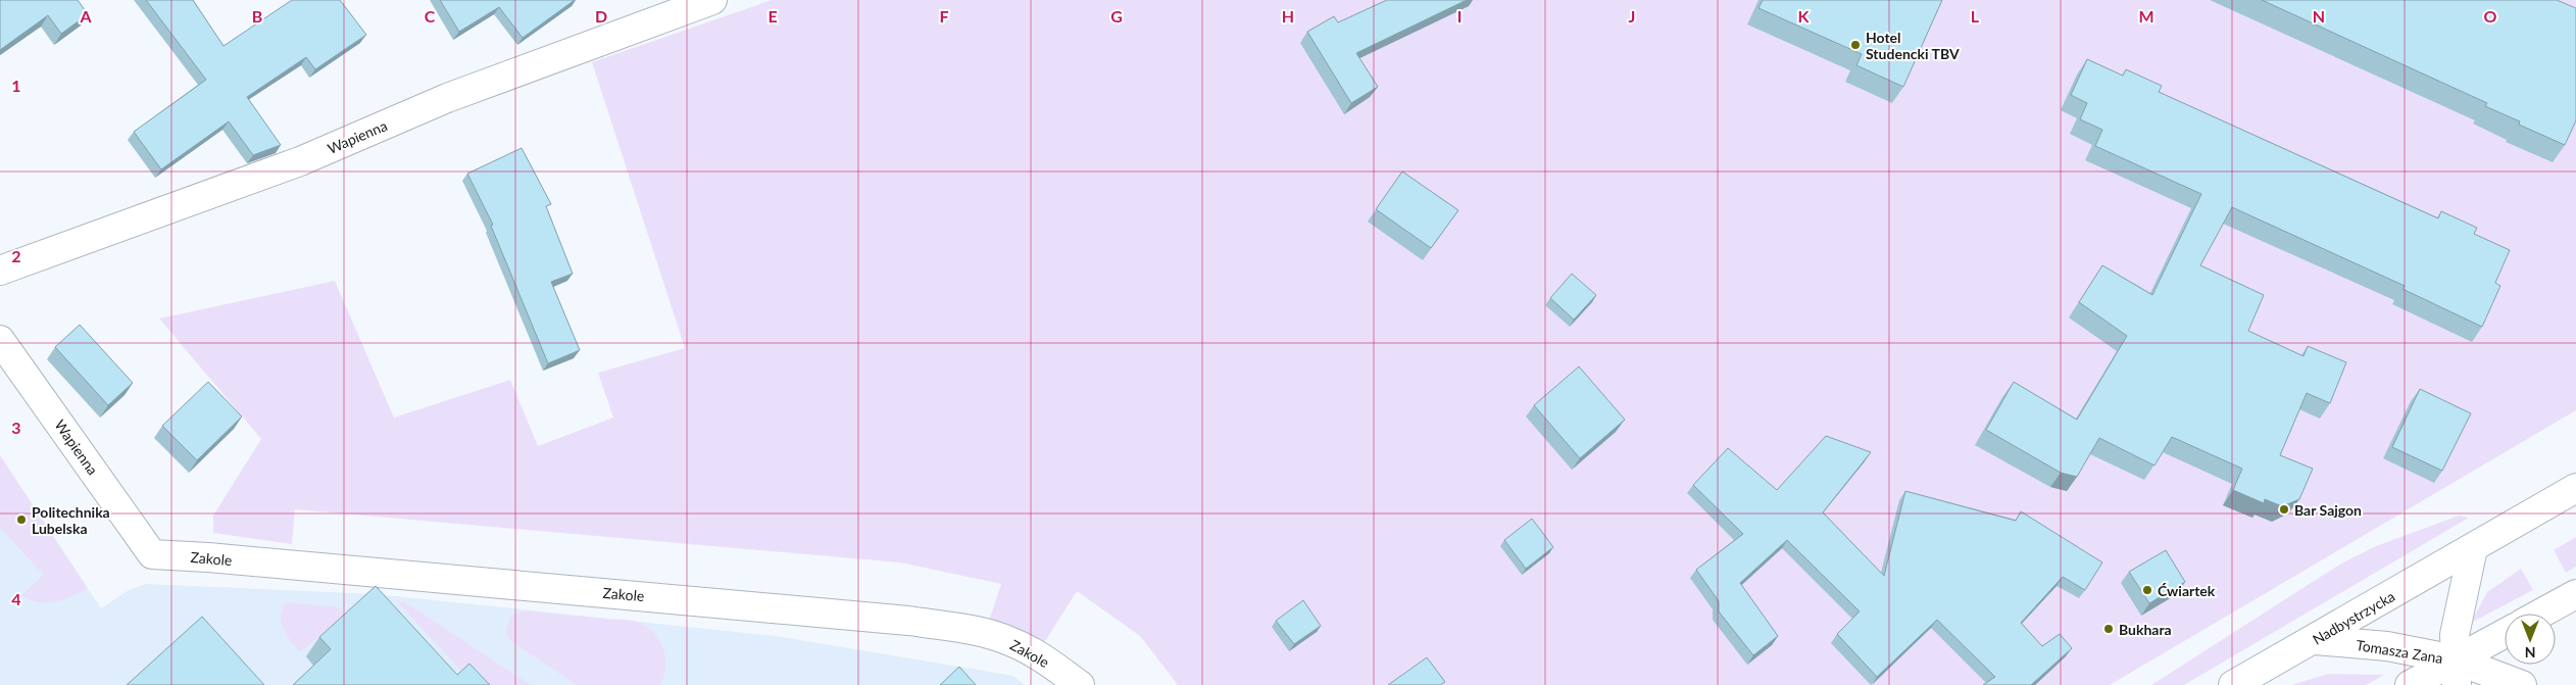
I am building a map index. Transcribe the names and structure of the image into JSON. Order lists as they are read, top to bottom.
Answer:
{
  "streets": {
    "street": [
      "Wapienna",
      "Zakole",
      "Nadbystrzycka",
      "Tomasza Zana"
    ]
  },
  "crossings": [
    ["Wapienna", "Zakole"],
    ["Nadbystrzycka", "Tomasza Zana"]
  ],
  "places": [
    "Hotel Studencki TBV",
    "Bar Sajgon",
    "Politechnika Lubelska",
    "Ćwiartek",
    "Bukhara"
  ],
  "north": "bottom",
  "grid": {
    "columns": [
      "A",
      "B",
      "C",
      "D",
      "E",
      "F",
      "G",
      "H",
      "I",
      "J",
      "K",
      "L",
      "M",
      "N",
      "O"
    ],
    "rows": [
      "1",
      "2",
      "3",
      "4"
    ]
  }
}
